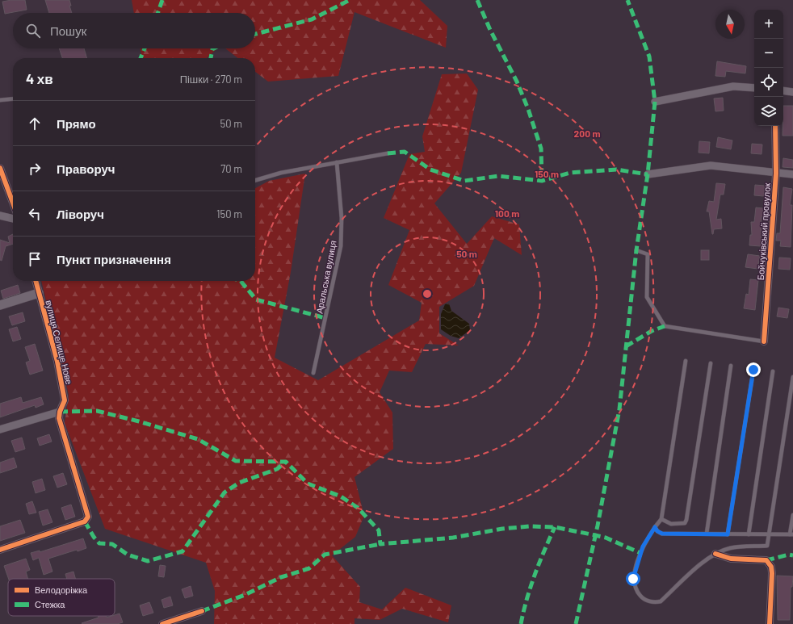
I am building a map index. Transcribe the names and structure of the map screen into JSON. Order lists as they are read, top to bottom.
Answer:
{
  "streets": {
    "street": ["Бойчуківський провулок", "вулиця Селище Нове"],
    "lane": ["Аральська вулиця"]
  },
  "legend": ["Велодоріжка", "Стежка"],
  "north": "bottom",
  "page": {
    "map_buttons": ["+", "−"],
    "search": "Пошук",
    "heading": ["4 хв", "Пішки · 270 m"],
    "list": [
      ["Прямо", "50 m"],
      ["Праворуч", "70 m"],
      ["Ліворуч", "150 m"],
      "Пункт призначення"
    ]
  },
  "rings": [
    "200 m",
    "150 m",
    "100 m",
    "50 m"
  ]
}
